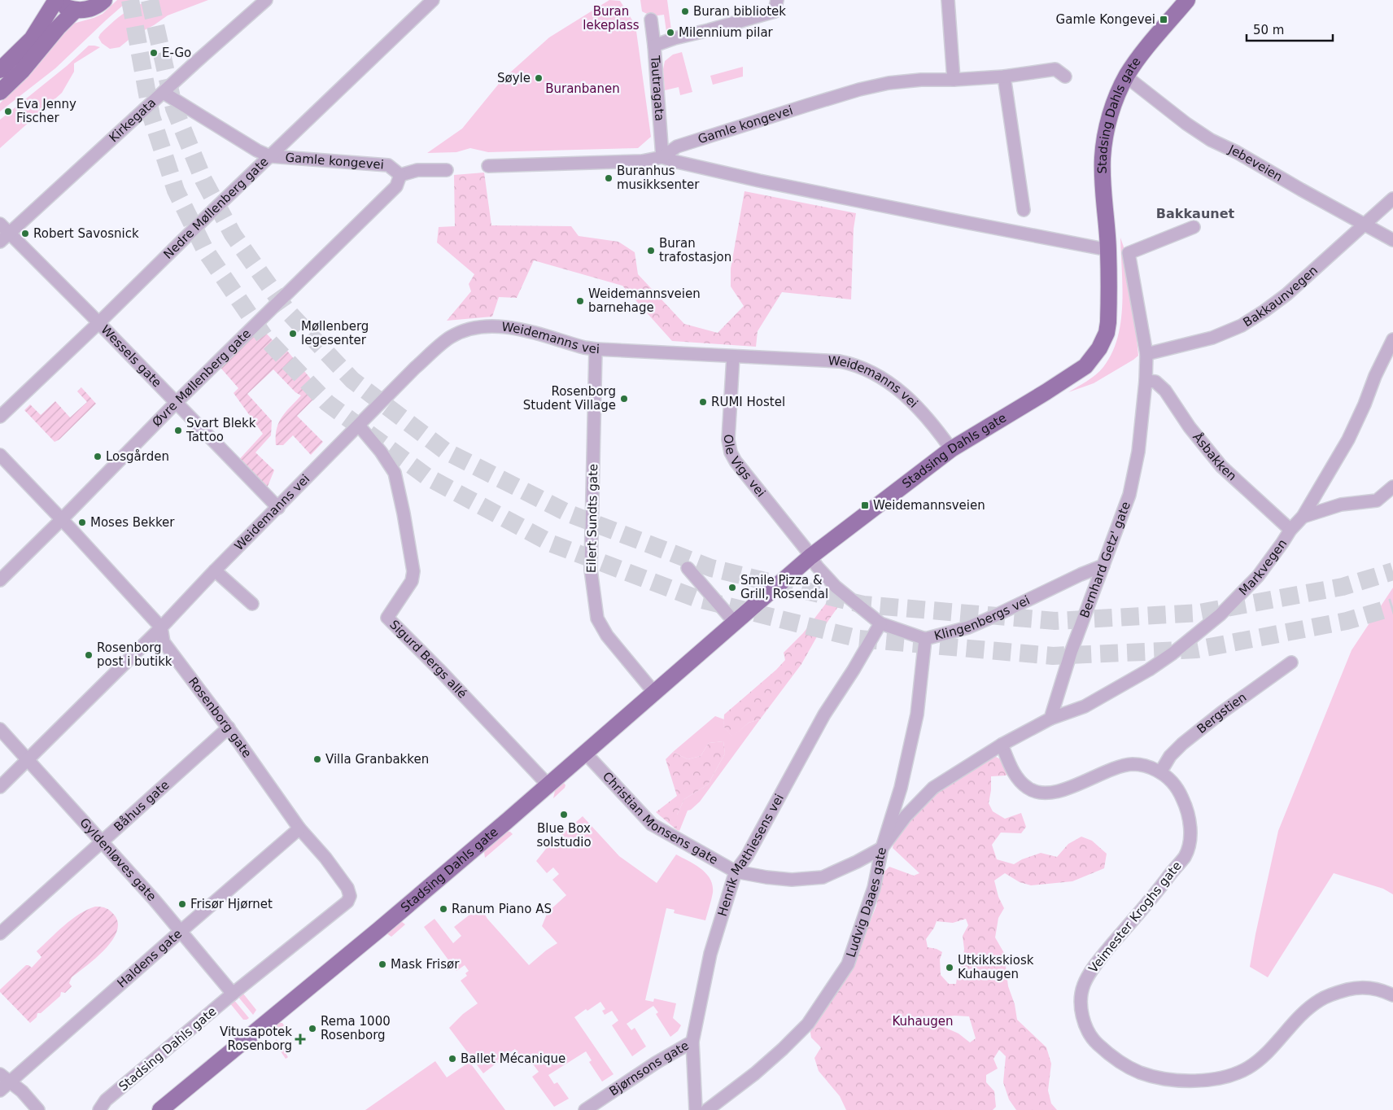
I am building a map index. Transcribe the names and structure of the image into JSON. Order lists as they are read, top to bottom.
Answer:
{
  "streets": {
    "main road": ["Stadsing Dahls gate"],
    "street": [
      "Tautragata",
      "Kirkegata",
      "Gamle kongevei",
      "Jebeveien",
      "Nedre Møllenberg gate",
      "Bakkaunvegen",
      "Weidemanns vei",
      "Wessels gate",
      "Øvre Møllenberg gate",
      "Åsbakken",
      "Ole Vigs vei",
      "Eilert Sundts gate",
      "Bernhard Getz' gate",
      "Markvegen",
      "Klingenbergs vei",
      "Sigurd Bergs allé",
      "Bergstien",
      "Rosenborg gate",
      "Båhus gate",
      "Christian Monsens gate",
      "Henrik Mathiesens vei",
      "Gyldenløves gate",
      "Ludvig Daaes gate",
      "Veimester Kroghs gate",
      "Haldens gate",
      "Bjørnsons gate"
    ]
  },
  "crossings": [
    ["Tautragata", "Gamle kongevei"],
    ["Stadsing Dahls gate", "Jebeveien"],
    ["Stadsing Dahls gate", "Weidemanns vei"],
    ["Stadsing Dahls gate", "Ole Vigs vei"],
    ["Stadsing Dahls gate", "Eilert Sundts gate"],
    ["Stadsing Dahls gate", "Klingenbergs vei"],
    ["Stadsing Dahls gate", "Sigurd Bergs allé"],
    ["Stadsing Dahls gate", "Rosenborg gate"],
    ["Stadsing Dahls gate", "Christian Monsens gate"],
    ["Stadsing Dahls gate", "Gyldenløves gate"],
    ["Kirkegata", "Gamle kongevei"],
    ["Kirkegata", "Wessels gate"],
    ["Gamle kongevei", "Nedre Møllenberg gate"],
    ["Gamle kongevei", "Øvre Møllenberg gate"],
    ["Jebeveien", "Bakkaunvegen"],
    ["Nedre Møllenberg gate", "Wessels gate"],
    ["Bakkaunvegen", "Bernhard Getz' gate"],
    ["Weidemanns vei", "Wessels gate"],
    ["Weidemanns vei", "Ole Vigs vei"],
    ["Weidemanns vei", "Eilert Sundts gate"],
    ["Weidemanns vei", "Sigurd Bergs allé"],
    ["Weidemanns vei", "Rosenborg gate"],
    ["Weidemanns vei", "Gyldenløves gate"],
    ["Wessels gate", "Øvre Møllenberg gate"],
    ["Øvre Møllenberg gate", "Rosenborg gate"],
    ["Åsbakken", "Bernhard Getz' gate"],
    ["Åsbakken", "Markvegen"],
    ["Ole Vigs vei", "Klingenbergs vei"],
    ["Bernhard Getz' gate", "Markvegen"],
    ["Bernhard Getz' gate", "Klingenbergs vei"],
    ["Klingenbergs vei", "Henrik Mathiesens vei"],
    ["Klingenbergs vei", "Ludvig Daaes gate"],
    ["Bergstien", "Veimester Kroghs gate"],
    ["Rosenborg gate", "Båhus gate"],
    ["Rosenborg gate", "Haldens gate"],
    ["Båhus gate", "Gyldenløves gate"],
    ["Christian Monsens gate", "Henrik Mathiesens vei"],
    ["Christian Monsens gate", "Ludvig Daaes gate"],
    ["Henrik Mathiesens vei", "Bjørnsons gate"],
    ["Gyldenløves gate", "Haldens gate"]
  ],
  "districts": ["Bakkaunet"],
  "parks": ["Buran lekeplass", "Buranbanen", "Kuhaugen"],
  "places": {
    "other": [
      "Buran bibliotek",
      "Milennium pilar",
      "E-Go",
      "Søyle",
      "Eva Jenny Fischer",
      "Buranhus musikksenter",
      "Robert Savosnick",
      "Buran trafostasjon",
      "Weidemannsveien barnehage",
      "Møllenberg legesenter",
      "Rosenborg Student Village",
      "RUMI Hostel",
      "Svart Blekk Tattoo",
      "Losgården",
      "Moses Bekker",
      "Smile Pizza & Grill, Rosendal",
      "Rosenborg post i butikk",
      "Villa Granbakken",
      "Blue Box solstudio",
      "Frisør Hjørnet",
      "Ranum Piano AS",
      "Mask Frisør",
      "Utkikkskiosk Kuhaugen",
      "Rema 1000 Rosenborg",
      "Ballet Mécanique"
    ],
    "transit": ["Gamle Kongevei", "Weidemannsveien"],
    "health": ["Vitusapotek Rosenborg"]
  },
  "scale_bar": "50 m"
}
